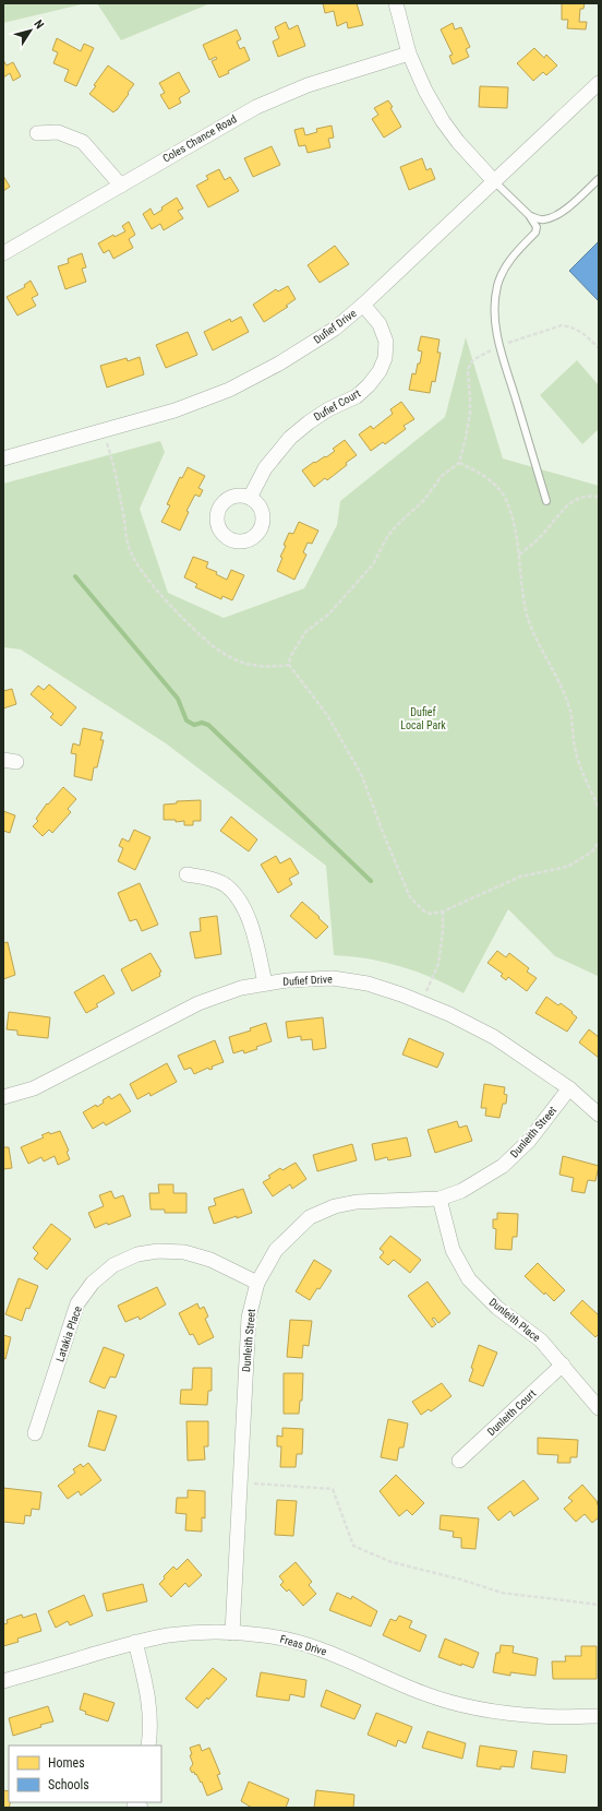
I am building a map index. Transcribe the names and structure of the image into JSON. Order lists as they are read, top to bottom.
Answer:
{
  "streets": {
    "street": [
      "Coles Chance Road",
      "Dufief Drive",
      "Dufief Court",
      "Dunleith Street",
      "Dunleith Place",
      "Latakia Place",
      "Dunleith Court",
      "Freas Drive"
    ]
  },
  "crossings": [
    ["Dufief Drive", "Dufief Court"],
    ["Dufief Drive", "Dunleith Street"],
    ["Dunleith Street", "Dunleith Place"],
    ["Dunleith Street", "Latakia Place"],
    ["Dunleith Street", "Freas Drive"],
    ["Dunleith Place", "Dunleith Court"]
  ],
  "parks": ["Dufief Local Park"],
  "legend": ["Homes", "Schools"],
  "north": "top right"
}
